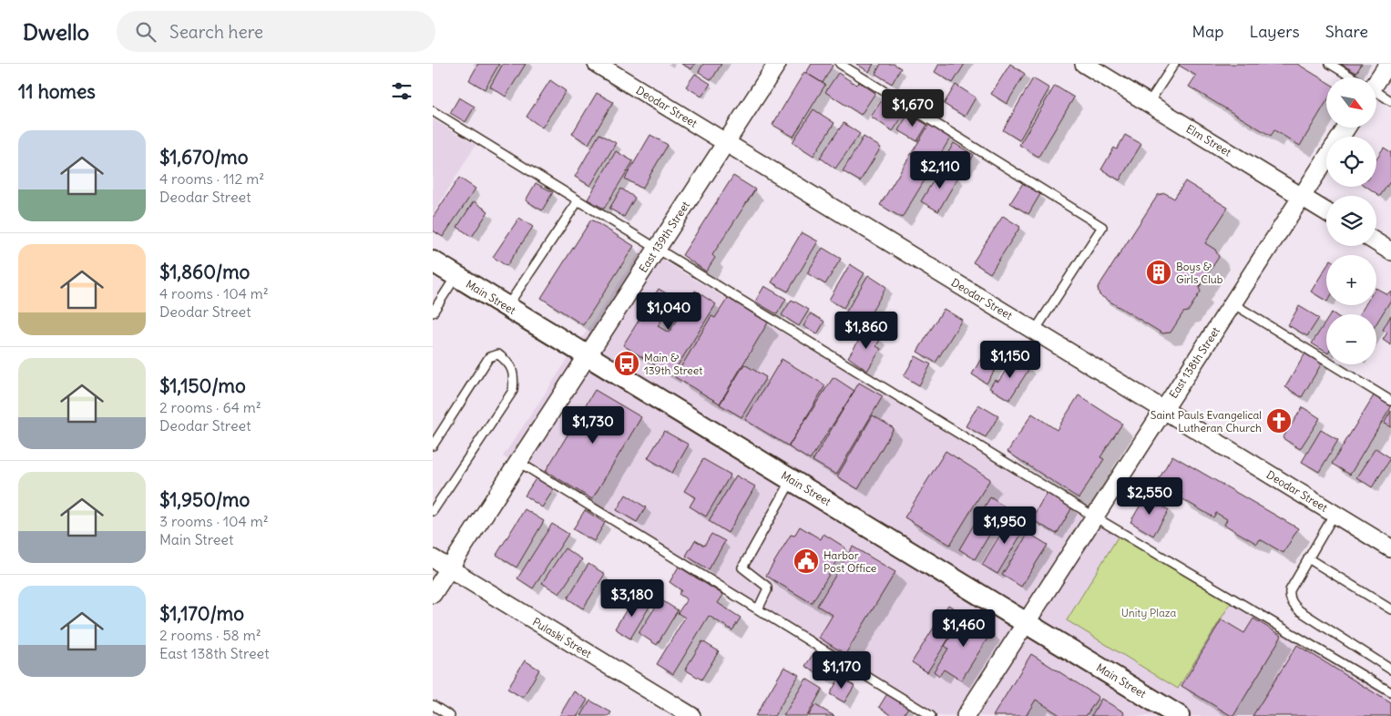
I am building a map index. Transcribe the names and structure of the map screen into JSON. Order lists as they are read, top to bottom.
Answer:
{
  "streets": {
    "street": [
      "Deodar Street",
      "Elm Street",
      "East 139th Street",
      "Main Street",
      "East 138th Street",
      "Pulaski Street"
    ]
  },
  "crossings": [
    ["Deodar Street", "East 139th Street"],
    ["Deodar Street", "East 138th Street"],
    ["Elm Street", "East 138th Street"],
    ["East 139th Street", "Main Street"],
    ["East 139th Street", "Pulaski Street"],
    ["Main Street", "East 138th Street"]
  ],
  "parks": ["Unity Plaza"],
  "places": {
    "building": ["Boys & Girls Club"],
    "bus stop": ["Main & 139th Street"],
    "church": ["Saint Pauls Evangelical Lutheran Church"],
    "public building": ["Harbor Post Office"]
  },
  "north": "bottom right",
  "page": {
    "header": "Dwello",
    "search": "Search here",
    "nav": ["Map", "Layers", "Share"],
    "heading": "11 homes",
    "map_buttons": ["+", "−"],
    "price": [
      "$1,670",
      "$2,110",
      "$1,040",
      "$1,860",
      "$1,150",
      "$1,730",
      "$2,550",
      "$1,950",
      "$3,180",
      "$1,460",
      "$1,170"
    ],
    "list": [
      {
        "name": "$1,670/mo",
        "note": "4 rooms · 112 m² · Deodar Street"
      },
      {
        "name": "$1,860/mo",
        "note": "4 rooms · 104 m² · Deodar Street"
      },
      {
        "name": "$1,150/mo",
        "note": "2 rooms · 64 m² · Deodar Street"
      },
      {
        "name": "$1,950/mo",
        "note": "3 rooms · 104 m² · Main Street"
      },
      {
        "name": "$1,170/mo",
        "note": "2 rooms · 58 m² · East 138th Street"
      }
    ]
  }
}
